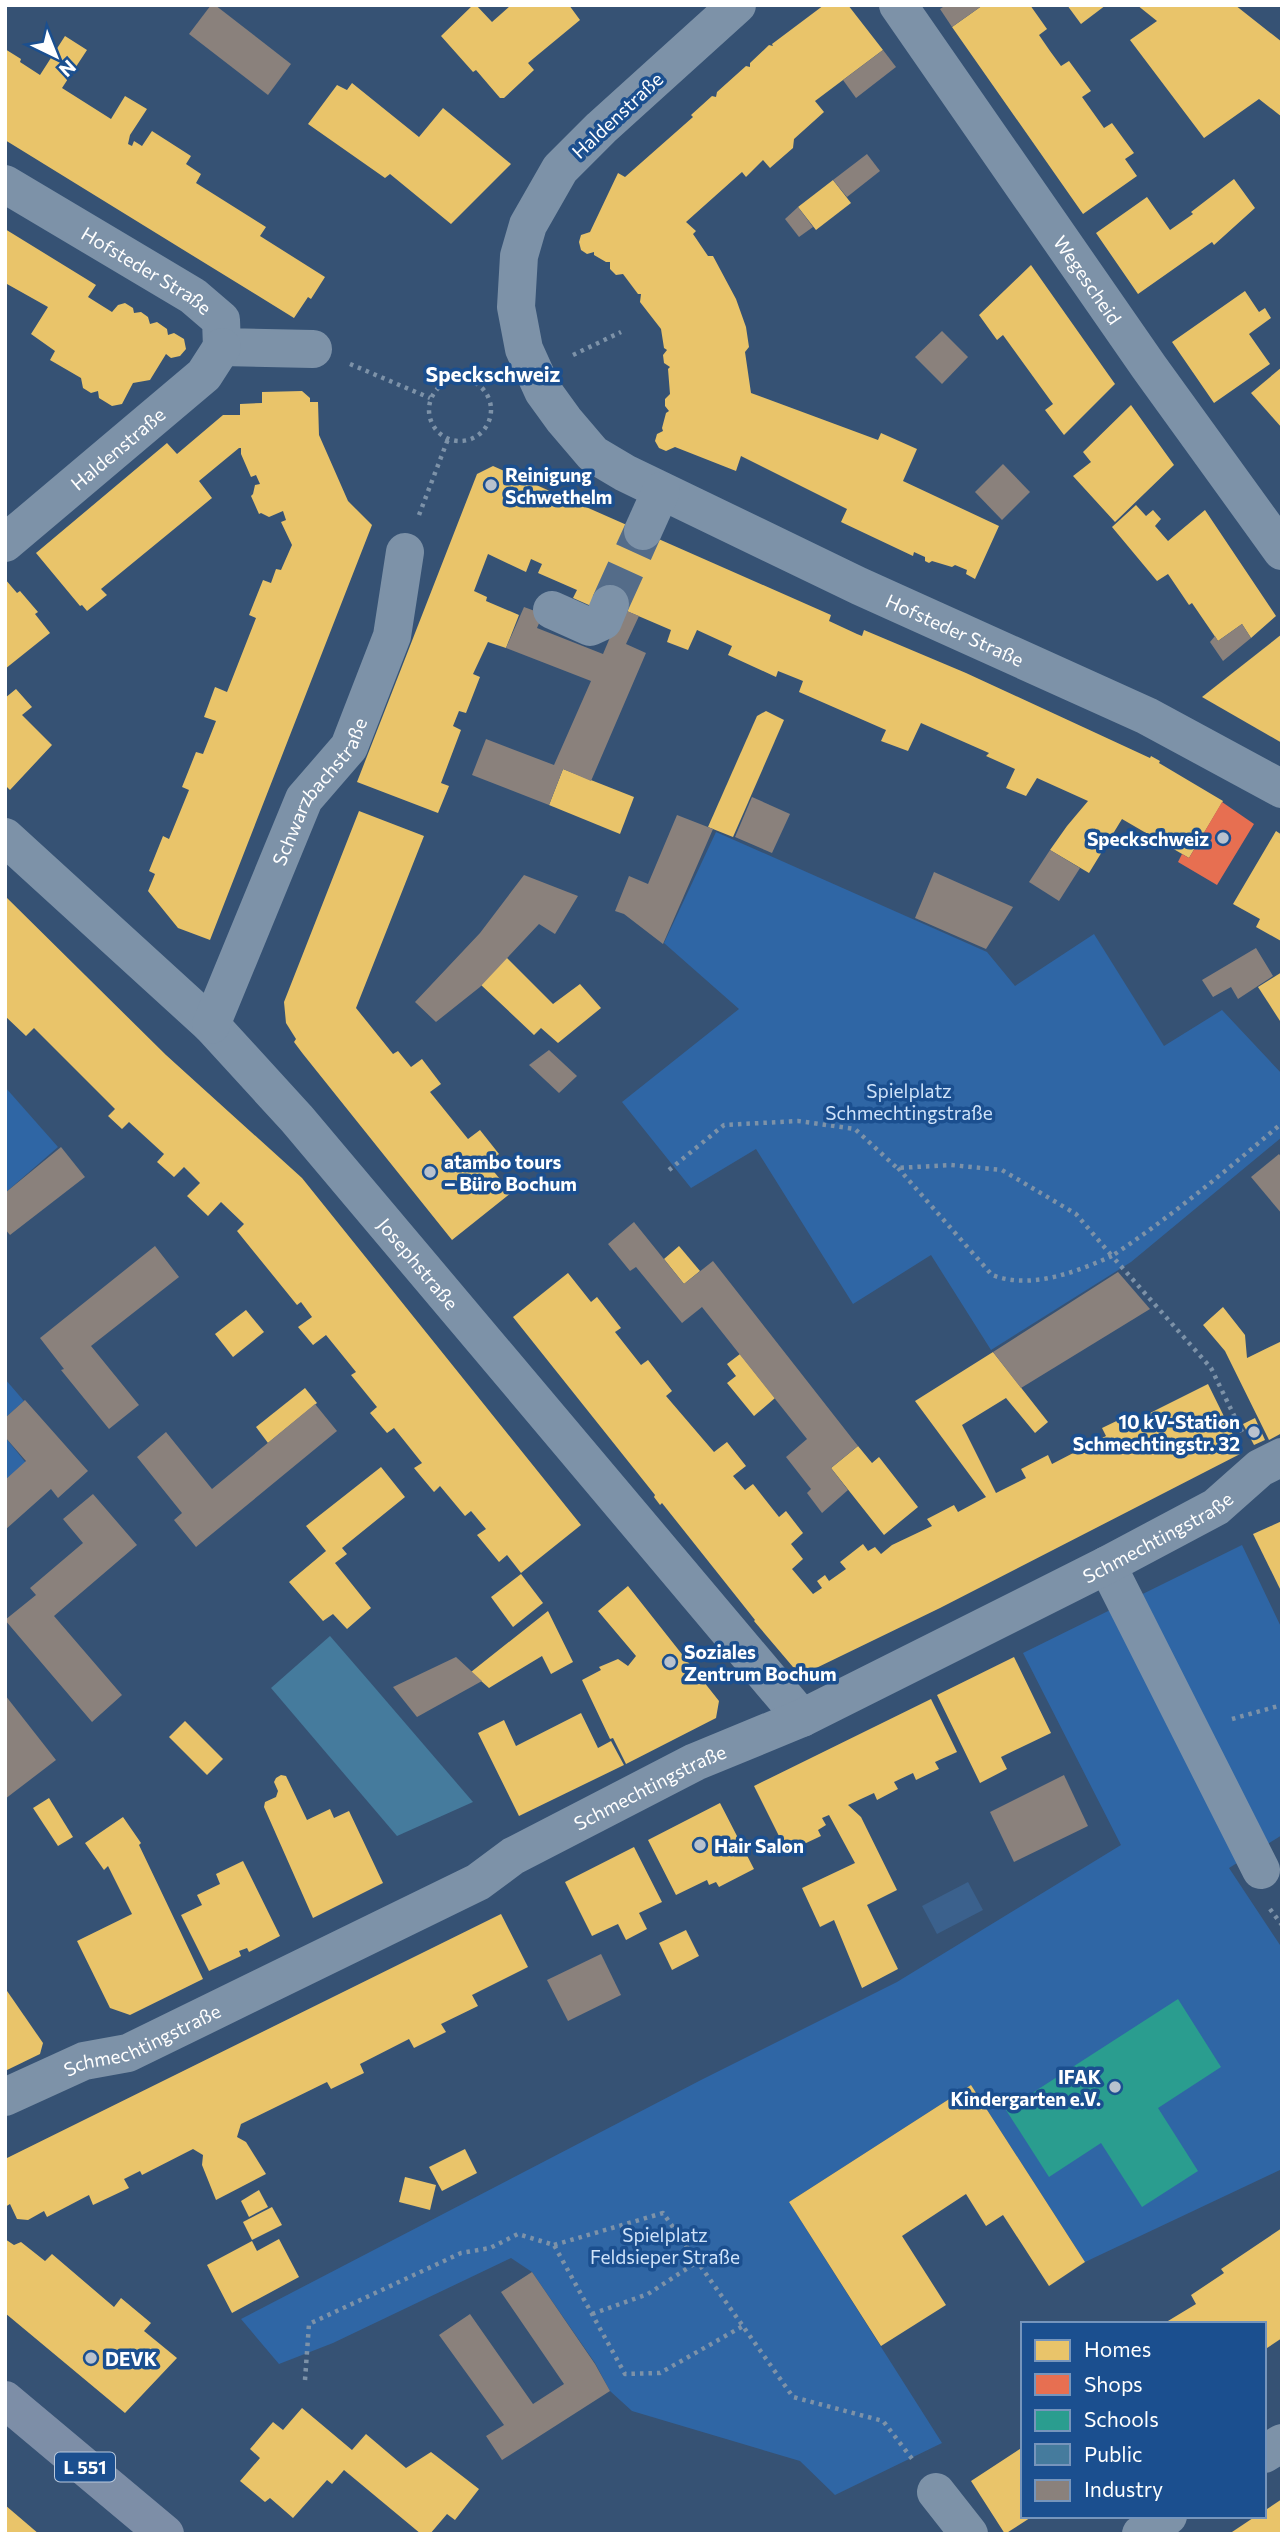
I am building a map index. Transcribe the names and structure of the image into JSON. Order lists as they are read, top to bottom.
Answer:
{
  "streets": {
    "main road": ["L 551"],
    "street": [
      "Haldenstraße",
      "Hofsteder Straße",
      "Wegescheid",
      "Schwarzbachstraße",
      "Josephstraße",
      "Schmechtingstraße"
    ]
  },
  "crossings": [
    ["Haldenstraße", "Hofsteder Straße"],
    ["Schwarzbachstraße", "Josephstraße"],
    ["Josephstraße", "Schmechtingstraße"]
  ],
  "districts": ["Speckschweiz"],
  "parks": ["Spielplatz Schmechtingstraße", "Spielplatz Feldsieper Straße"],
  "places": [
    "Reinigung Schwethelm",
    "Speckschweiz",
    "atambo tours – Büro Bochum",
    "10 kV-Station Schmechtingstr. 32",
    "Soziales Zentrum Bochum",
    "Hair Salon",
    "IFAK Kindergarten e.V.",
    "DEVK"
  ],
  "legend": [
    "Homes",
    "Shops",
    "Schools",
    "Public",
    "Industry"
  ],
  "north": "bottom right"
}
